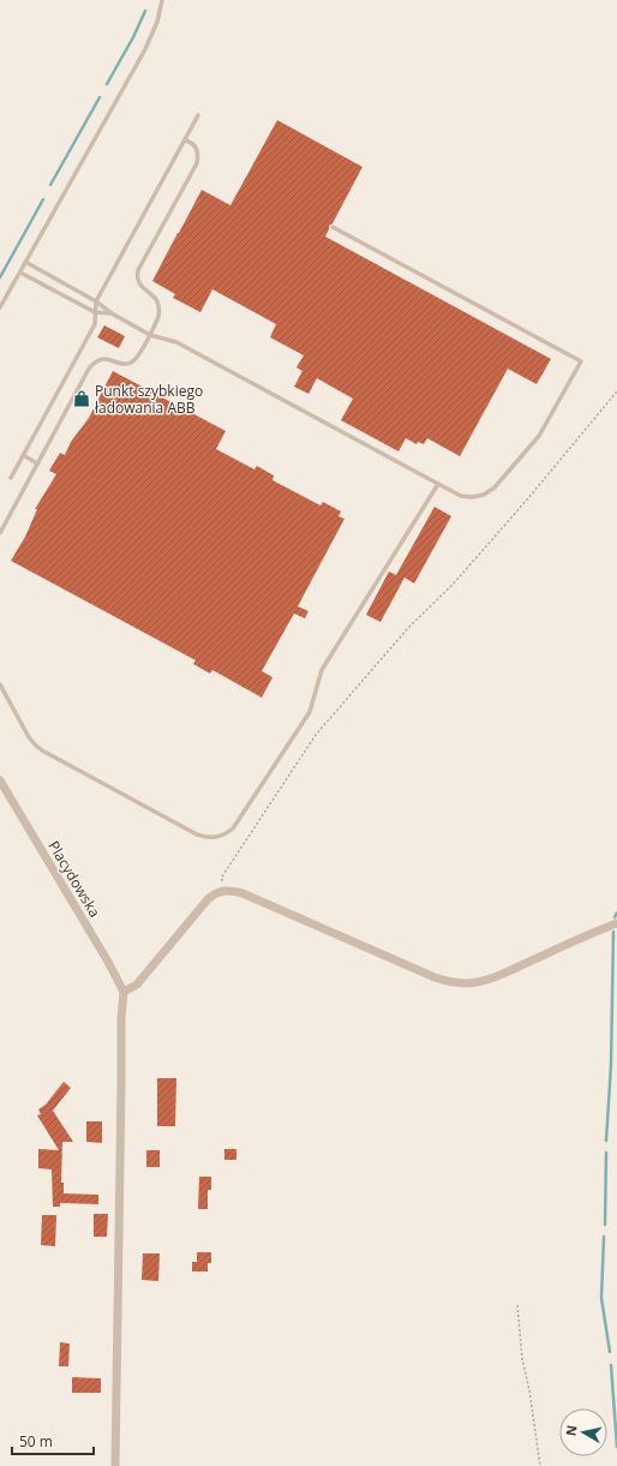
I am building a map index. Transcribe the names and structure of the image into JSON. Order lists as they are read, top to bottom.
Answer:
{
  "streets": {
    "street": ["Placydowska"]
  },
  "places": {
    "shop": ["Punkt szybkiego ładowania ABB"]
  },
  "scale_bar": "50 m",
  "north": "left"
}
